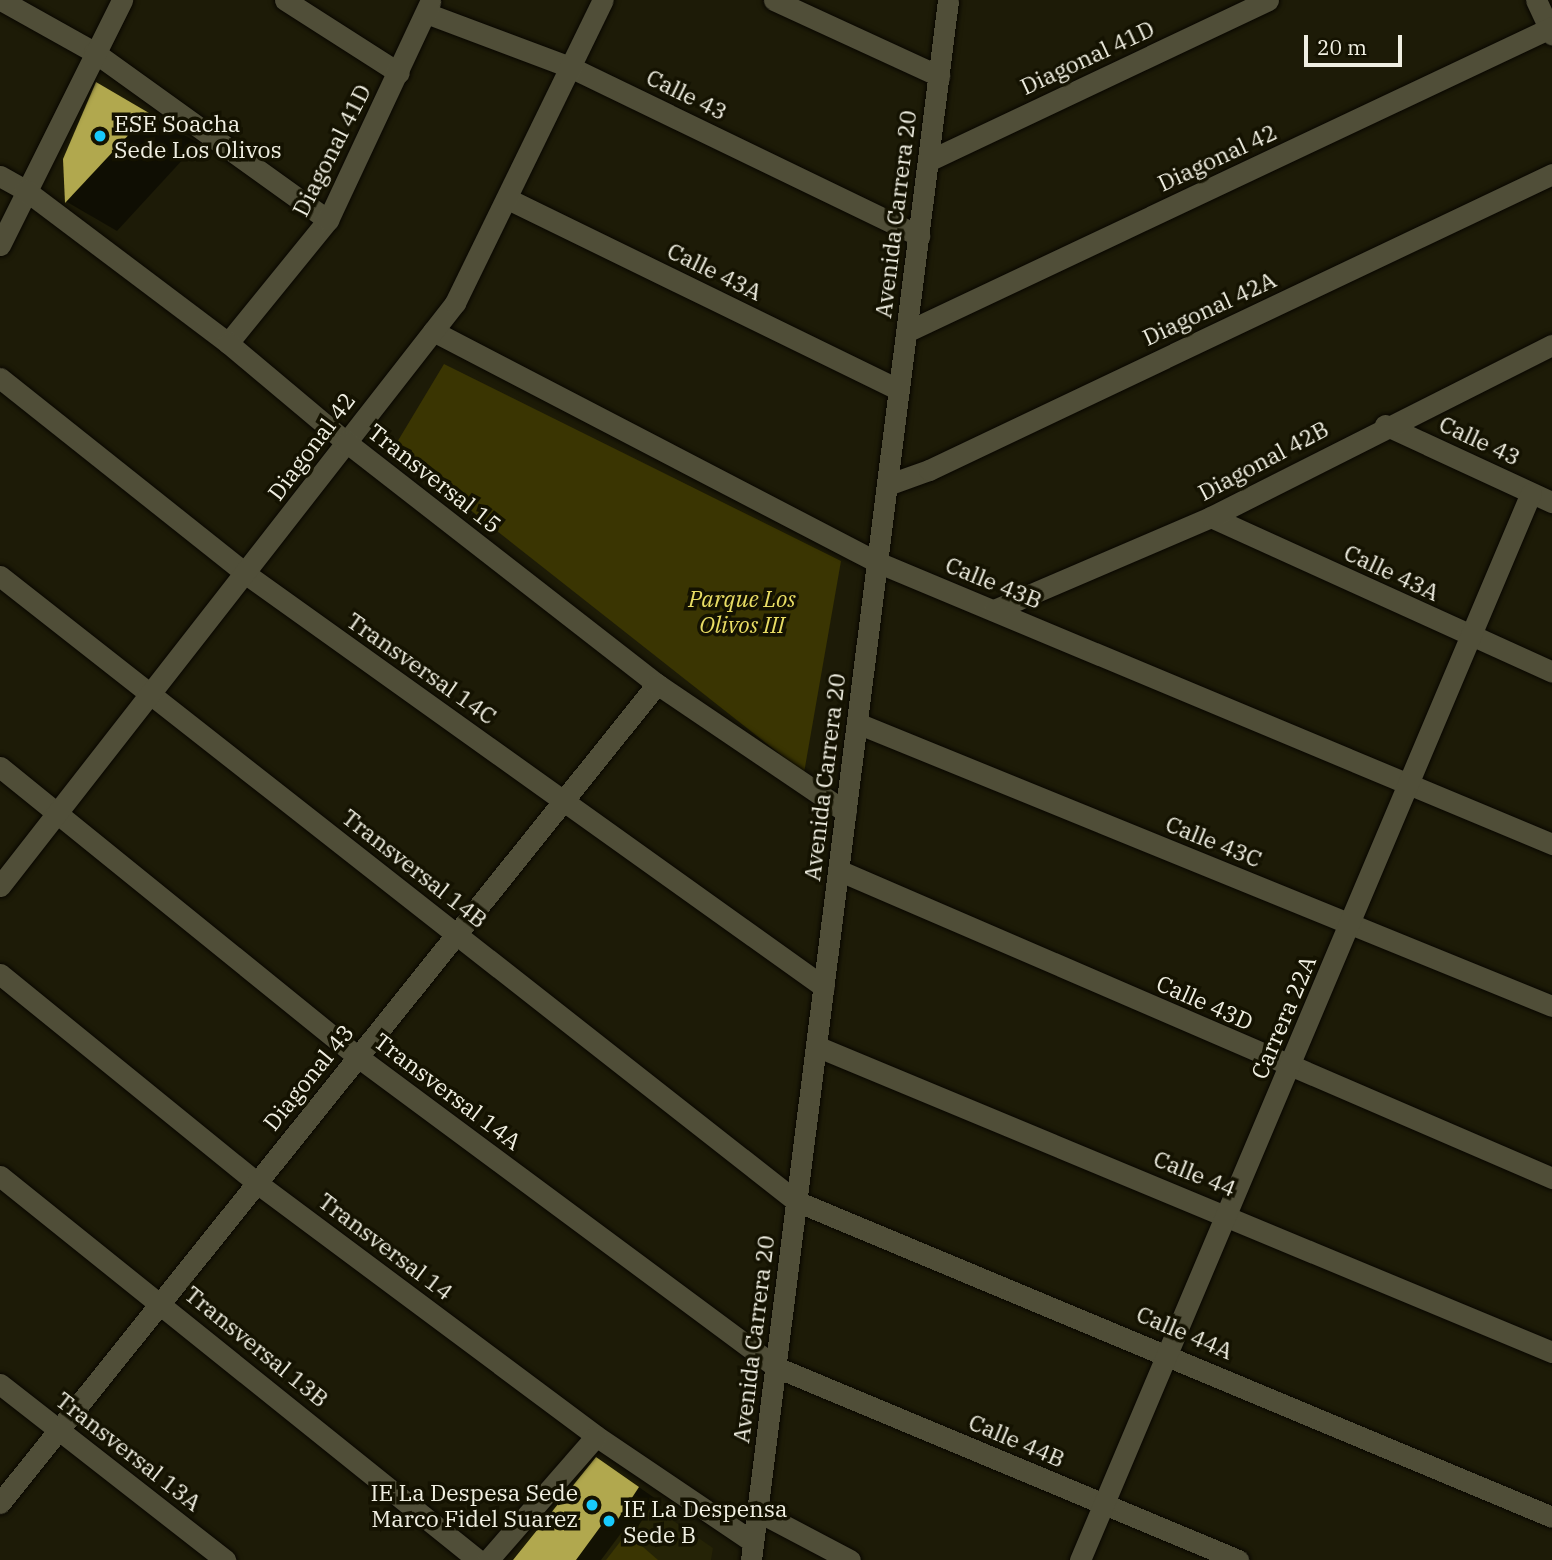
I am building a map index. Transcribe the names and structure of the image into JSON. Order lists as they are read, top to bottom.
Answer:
{
  "streets": {
    "street": [
      "Diagonal 41D",
      "Calle 43",
      "Diagonal 42",
      "Avenida Carrera 20",
      "Calle 43A",
      "Diagonal 42A",
      "Diagonal 42B",
      "Transversal 15",
      "Calle 43B",
      "Transversal 14C",
      "Calle 43C",
      "Transversal 14B",
      "Calle 43D",
      "Carrera 22A",
      "Diagonal 43",
      "Transversal 14A",
      "Calle 44",
      "Transversal 14",
      "Calle 44A",
      "Transversal 13B",
      "Calle 44B",
      "Transversal 13A"
    ]
  },
  "crossings": [
    ["Diagonal 41D", "Calle 43"],
    ["Diagonal 41D", "Avenida Carrera 20"],
    ["Diagonal 41D", "Transversal 15"],
    ["Calle 43", "Diagonal 42"],
    ["Calle 43", "Avenida Carrera 20"],
    ["Calle 43", "Diagonal 42B"],
    ["Calle 43", "Carrera 22A"],
    ["Diagonal 42", "Avenida Carrera 20"],
    ["Diagonal 42", "Calle 43A"],
    ["Diagonal 42", "Transversal 15"],
    ["Diagonal 42", "Calle 43B"],
    ["Diagonal 42", "Transversal 14C"],
    ["Diagonal 42", "Transversal 14B"],
    ["Diagonal 42", "Transversal 14A"],
    ["Avenida Carrera 20", "Calle 43A"],
    ["Avenida Carrera 20", "Diagonal 42A"],
    ["Avenida Carrera 20", "Transversal 15"],
    ["Avenida Carrera 20", "Calle 43B"],
    ["Avenida Carrera 20", "Transversal 14C"],
    ["Avenida Carrera 20", "Calle 43C"],
    ["Avenida Carrera 20", "Transversal 14B"],
    ["Avenida Carrera 20", "Calle 43D"],
    ["Avenida Carrera 20", "Transversal 14A"],
    ["Avenida Carrera 20", "Calle 44"],
    ["Avenida Carrera 20", "Transversal 14"],
    ["Avenida Carrera 20", "Calle 44A"],
    ["Avenida Carrera 20", "Calle 44B"],
    ["Calle 43A", "Diagonal 42B"],
    ["Calle 43A", "Carrera 22A"],
    ["Diagonal 42B", "Calle 43B"],
    ["Transversal 15", "Diagonal 43"],
    ["Calle 43B", "Carrera 22A"],
    ["Transversal 14C", "Diagonal 43"],
    ["Calle 43C", "Carrera 22A"],
    ["Transversal 14B", "Diagonal 43"],
    ["Transversal 14B", "Calle 44A"],
    ["Calle 43D", "Carrera 22A"],
    ["Carrera 22A", "Calle 44"],
    ["Carrera 22A", "Calle 44A"],
    ["Carrera 22A", "Calle 44B"],
    ["Diagonal 43", "Transversal 14A"],
    ["Diagonal 43", "Transversal 14"],
    ["Diagonal 43", "Transversal 13B"],
    ["Diagonal 43", "Transversal 13A"],
    ["Transversal 14A", "Calle 44B"]
  ],
  "parks": ["Parque Los Olivos III"],
  "places": ["ESE Soacha Sede Los Olivos", "IE La Despesa Sede Marco Fidel Suarez", "IE La Despensa Sede B"],
  "scale_bar": "20 m"
}
